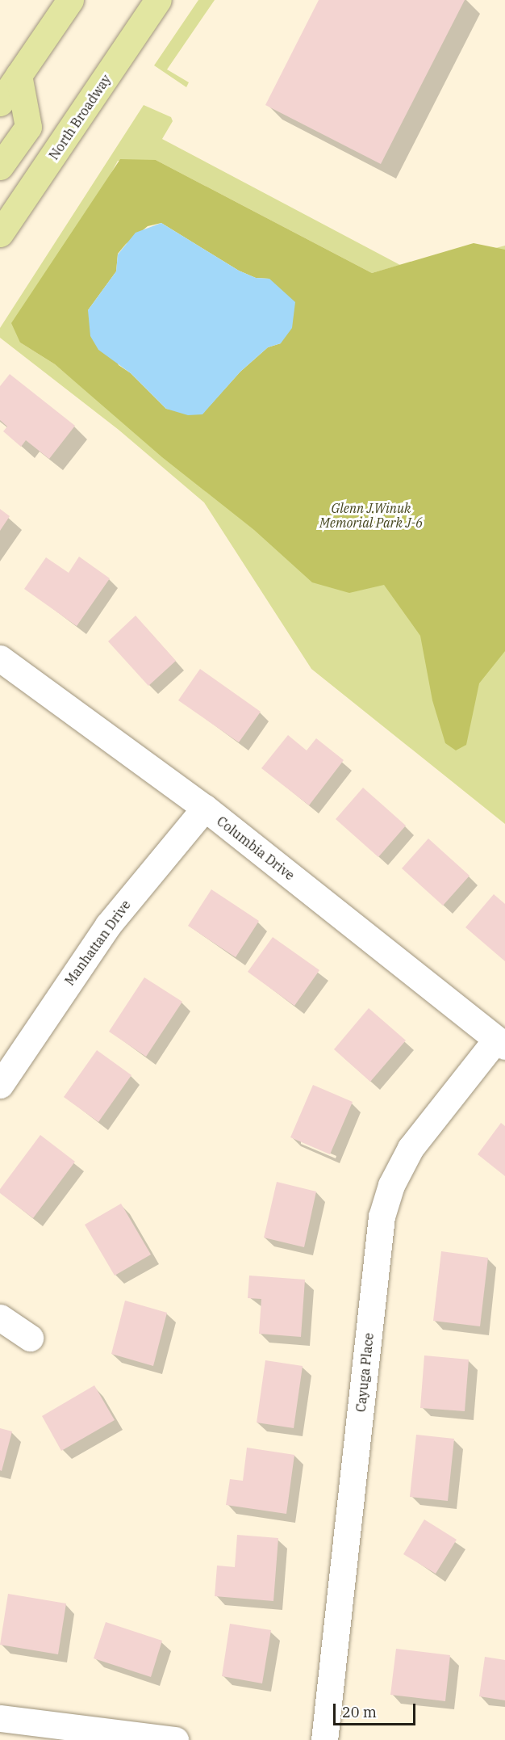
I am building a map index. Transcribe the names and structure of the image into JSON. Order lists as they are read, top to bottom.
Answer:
{
  "streets": {
    "main road": ["North Broadway"],
    "street": ["Columbia Drive", "Manhattan Drive", "Cayuga Place"]
  },
  "crossings": [
    ["Columbia Drive", "Manhattan Drive"],
    ["Columbia Drive", "Cayuga Place"]
  ],
  "parks": ["Glenn J.Winuk Memorial Park J-6"],
  "scale_bar": "20 m"
}
